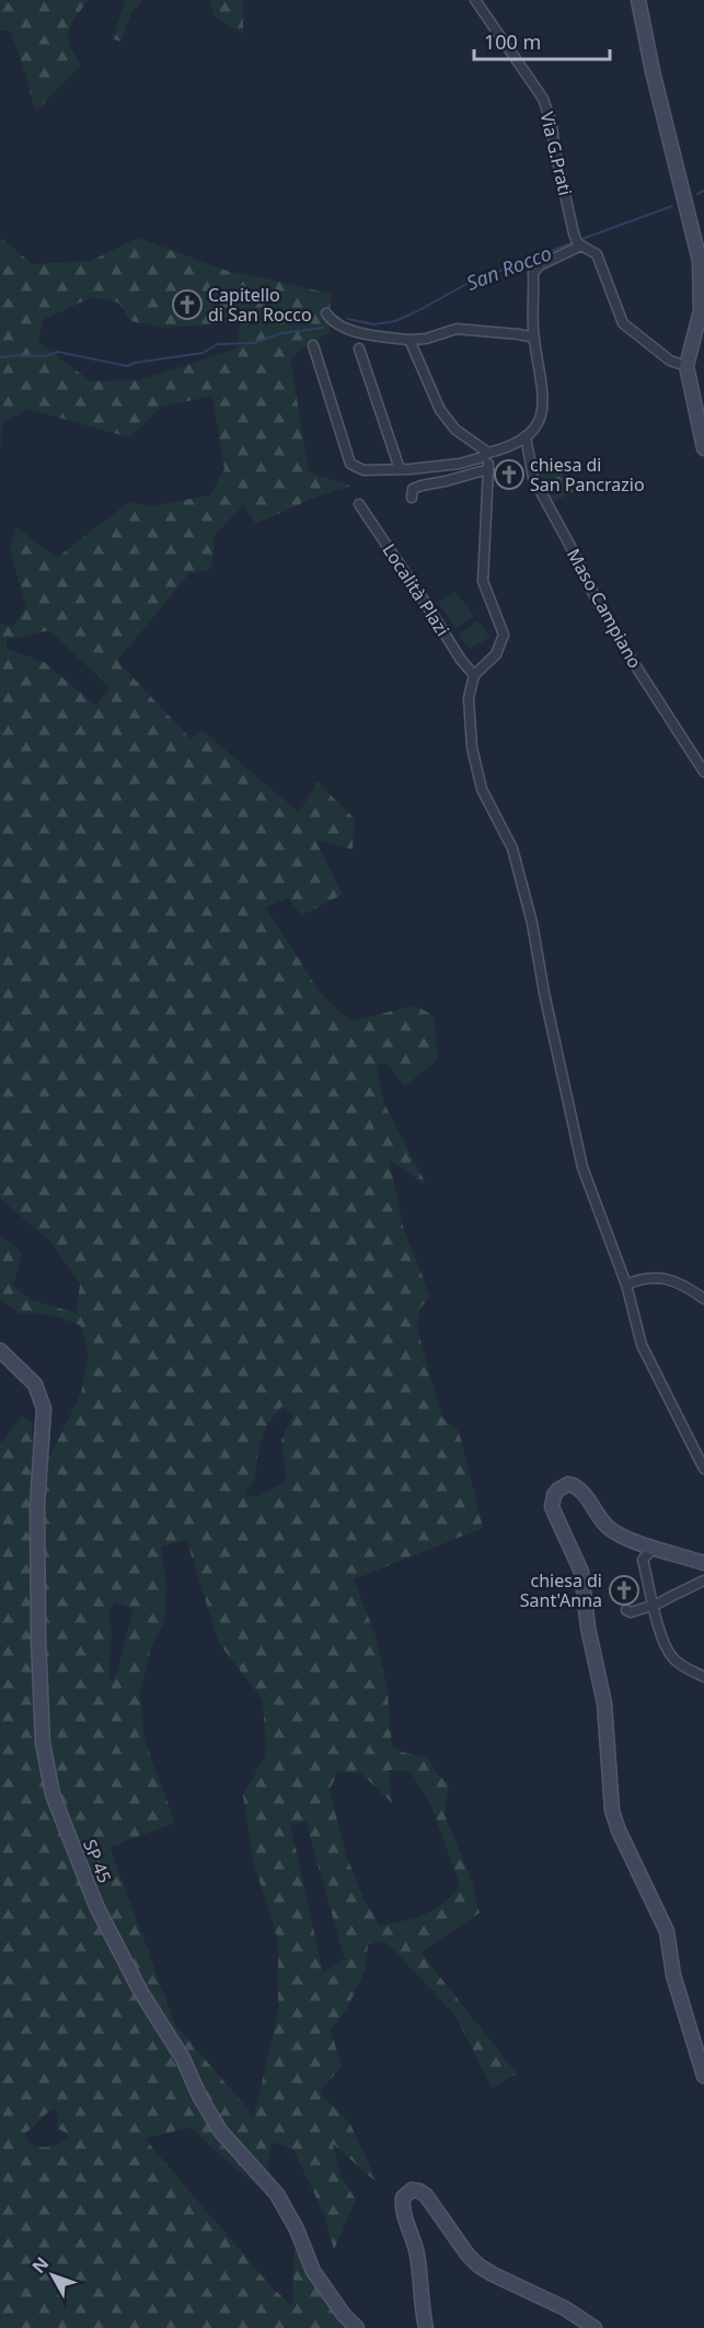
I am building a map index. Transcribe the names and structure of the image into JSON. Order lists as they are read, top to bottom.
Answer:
{
  "streets": {
    "street": [
      "Via G.Prati",
      "Località Plazi",
      "Maso Campiano",
      "SP 45"
    ]
  },
  "water": ["San Rocco"],
  "places": {
    "church": ["Capitello di San Rocco", "chiesa di San Pancrazio", "chiesa di Sant'Anna"]
  },
  "scale_bar": "100 m",
  "north": "top left"
}
